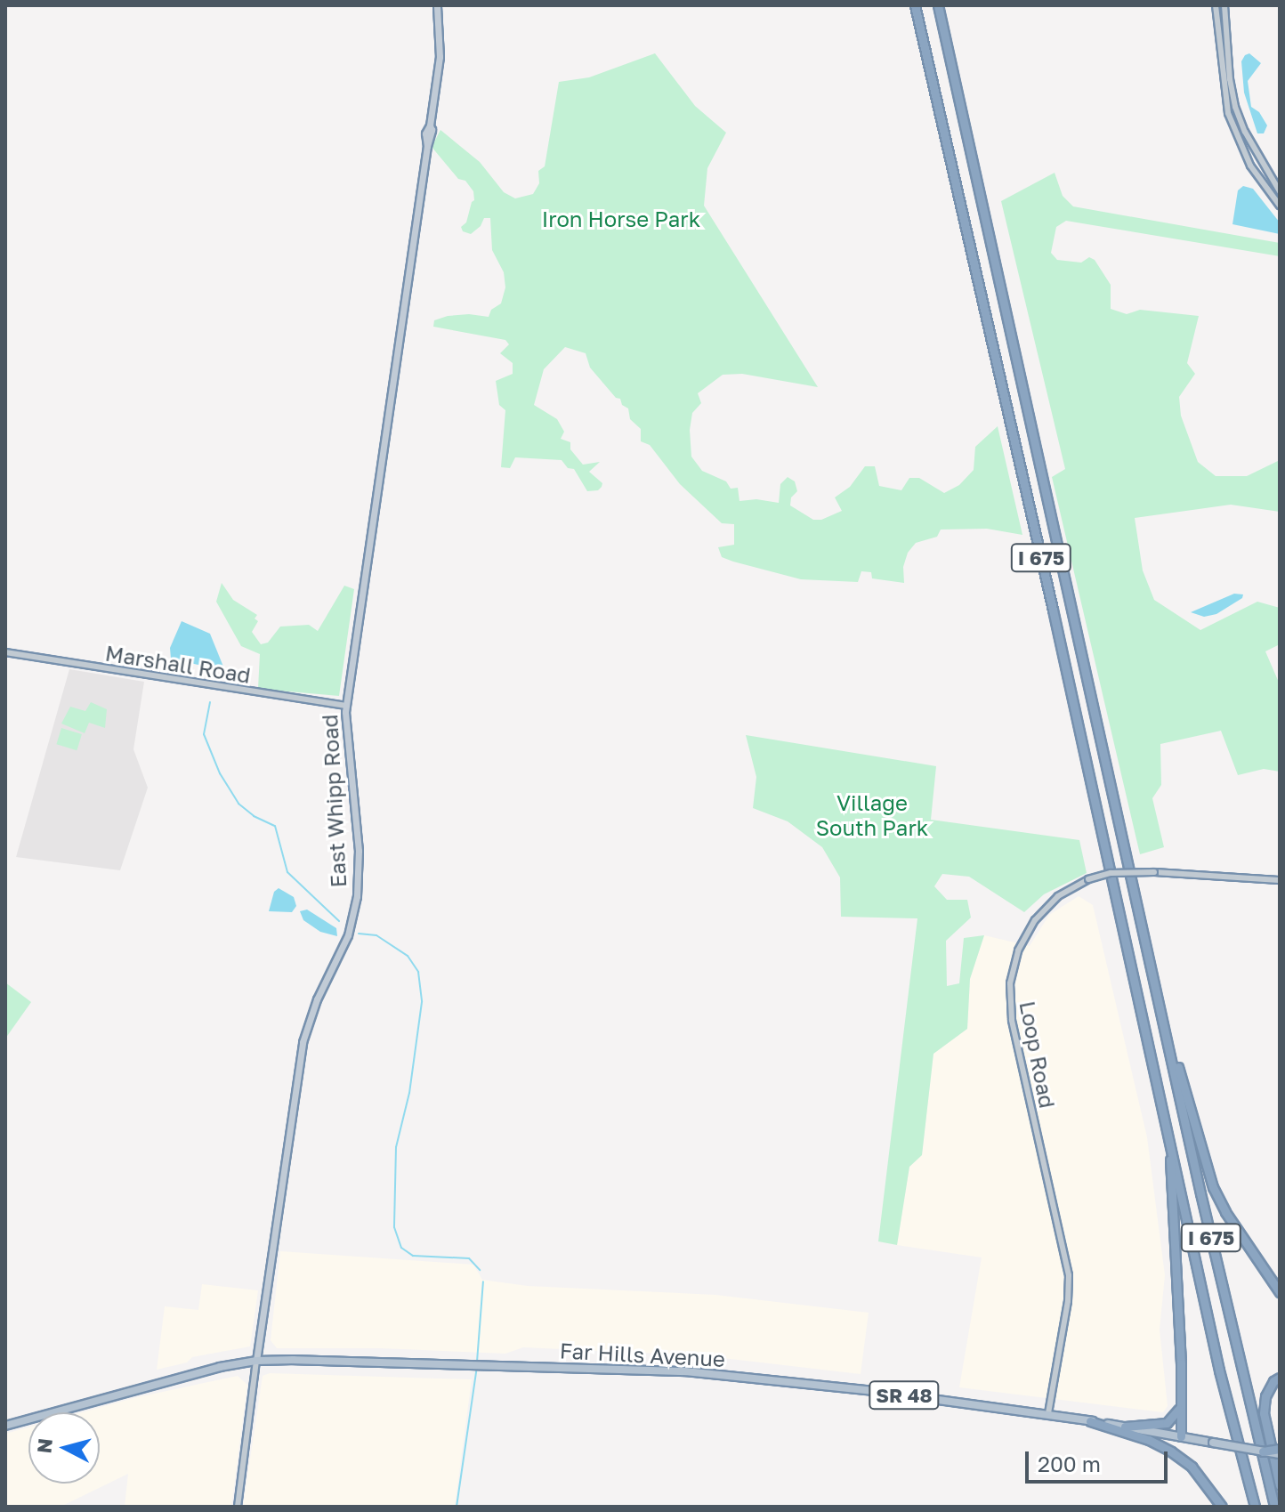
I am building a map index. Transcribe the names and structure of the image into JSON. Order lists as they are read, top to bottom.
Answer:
{
  "streets": {
    "highway": ["I 675"],
    "main road": ["East Whipp Road", "Far Hills Avenue", "SR 48"],
    "street": ["Marshall Road", "Loop Road"]
  },
  "crossings": [
    ["Marshall Road", "East Whipp Road"],
    ["East Whipp Road", "Far Hills Avenue"],
    ["Loop Road", "Far Hills Avenue"]
  ],
  "parks": ["Iron Horse Park", "Village South Park"],
  "scale_bar": "200 m",
  "north": "left"
}
